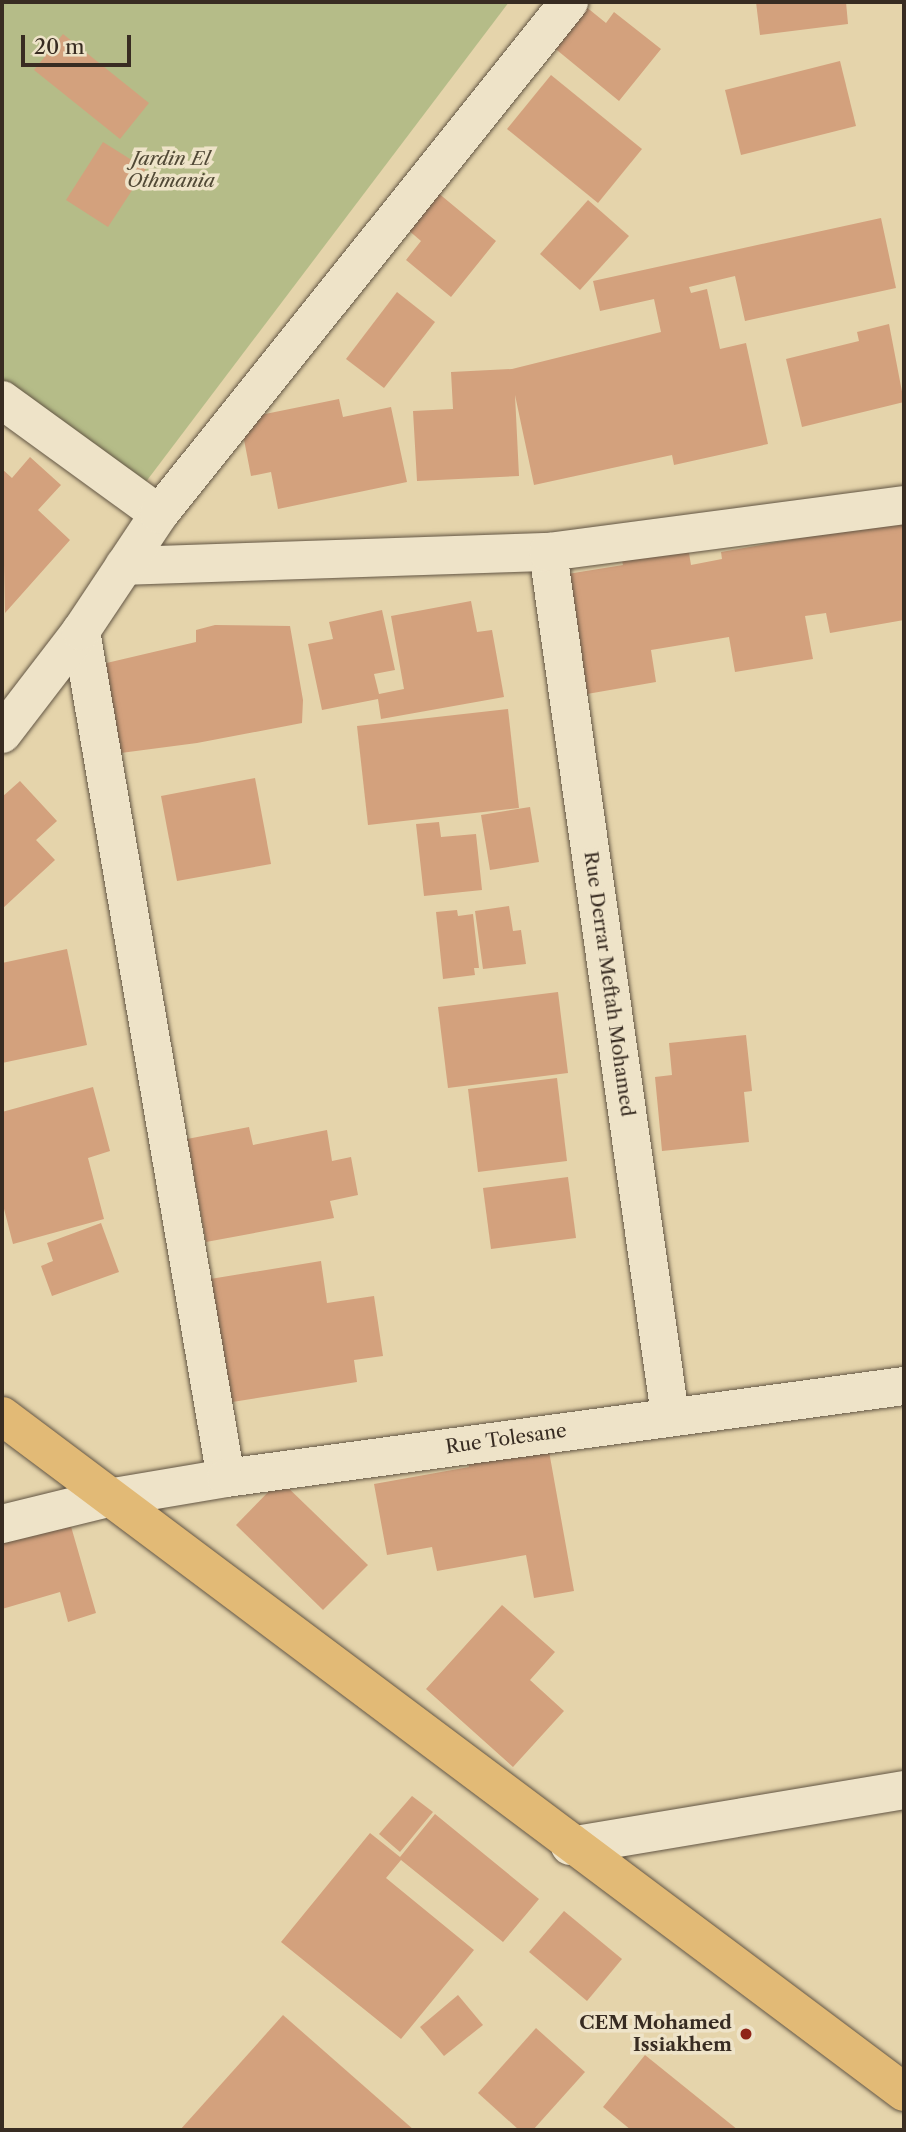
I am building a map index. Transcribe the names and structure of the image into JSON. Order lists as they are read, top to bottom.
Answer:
{
  "streets": {
    "street": ["Rue Derrar Meftah Mohamed", "Rue Tolesane"]
  },
  "crossings": [
    ["Rue Derrar Meftah Mohamed", "Rue Tolesane"]
  ],
  "parks": ["Jardin El Othmania"],
  "places": ["CEM Mohamed Issiakhem"],
  "scale_bar": "20 m"
}
